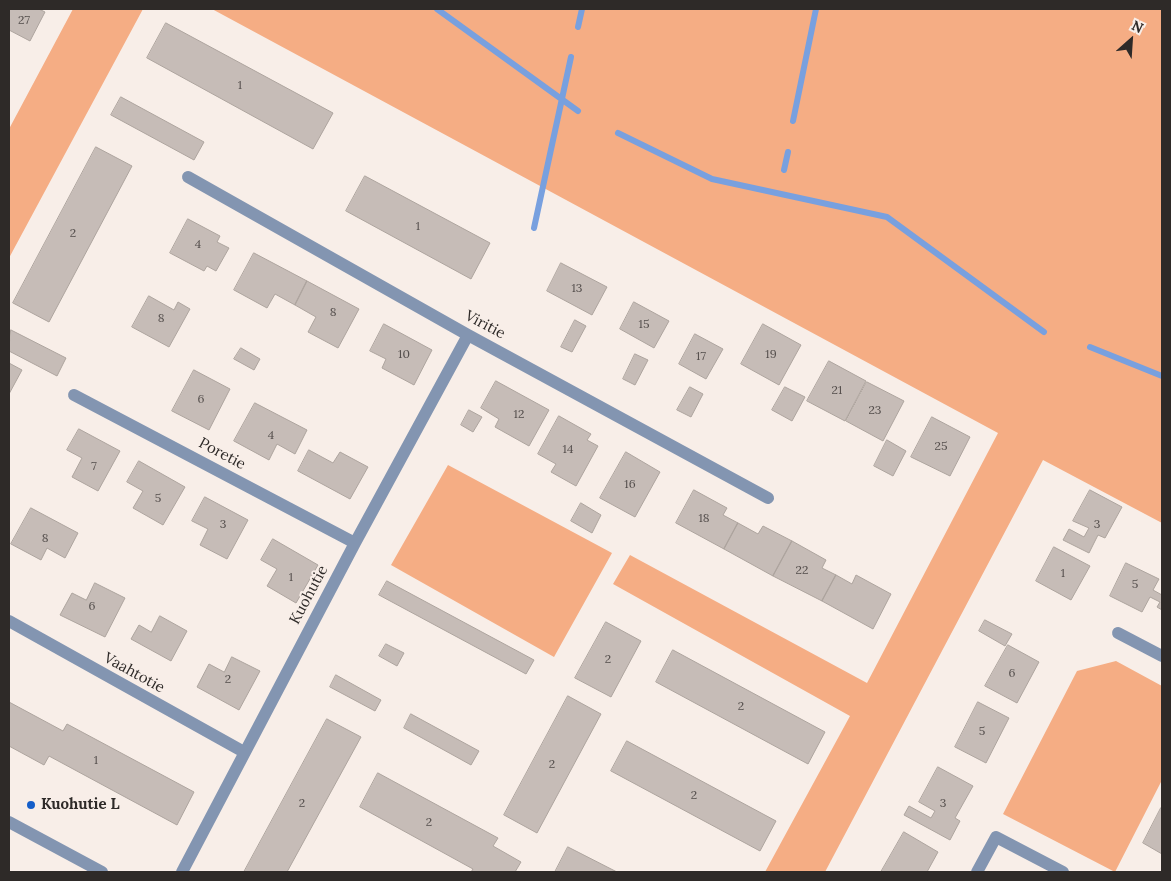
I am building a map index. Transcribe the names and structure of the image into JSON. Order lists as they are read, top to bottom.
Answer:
{
  "streets": {
    "street": [
      "Viritie",
      "Poretie",
      "Kuohutie",
      "Vaahtotie"
    ]
  },
  "crossings": [
    ["Viritie", "Kuohutie"],
    ["Poretie", "Kuohutie"],
    ["Kuohutie", "Vaahtotie"]
  ],
  "places": ["Kuohutie L"],
  "house_numbers": [
    "27",
    "1",
    "1",
    "2",
    "4",
    "13",
    "8",
    "8",
    "15",
    "10",
    "19",
    "17",
    "21",
    "6",
    "23",
    "12",
    "4",
    "25",
    "14",
    "7",
    "16",
    "5",
    "18",
    "3",
    "3",
    "8",
    "22",
    "1",
    "1",
    "5",
    "6",
    "2",
    "6",
    "2",
    "2",
    "5",
    "1",
    "2",
    "2",
    "2",
    "3",
    "2"
  ],
  "north": "top right"
}
